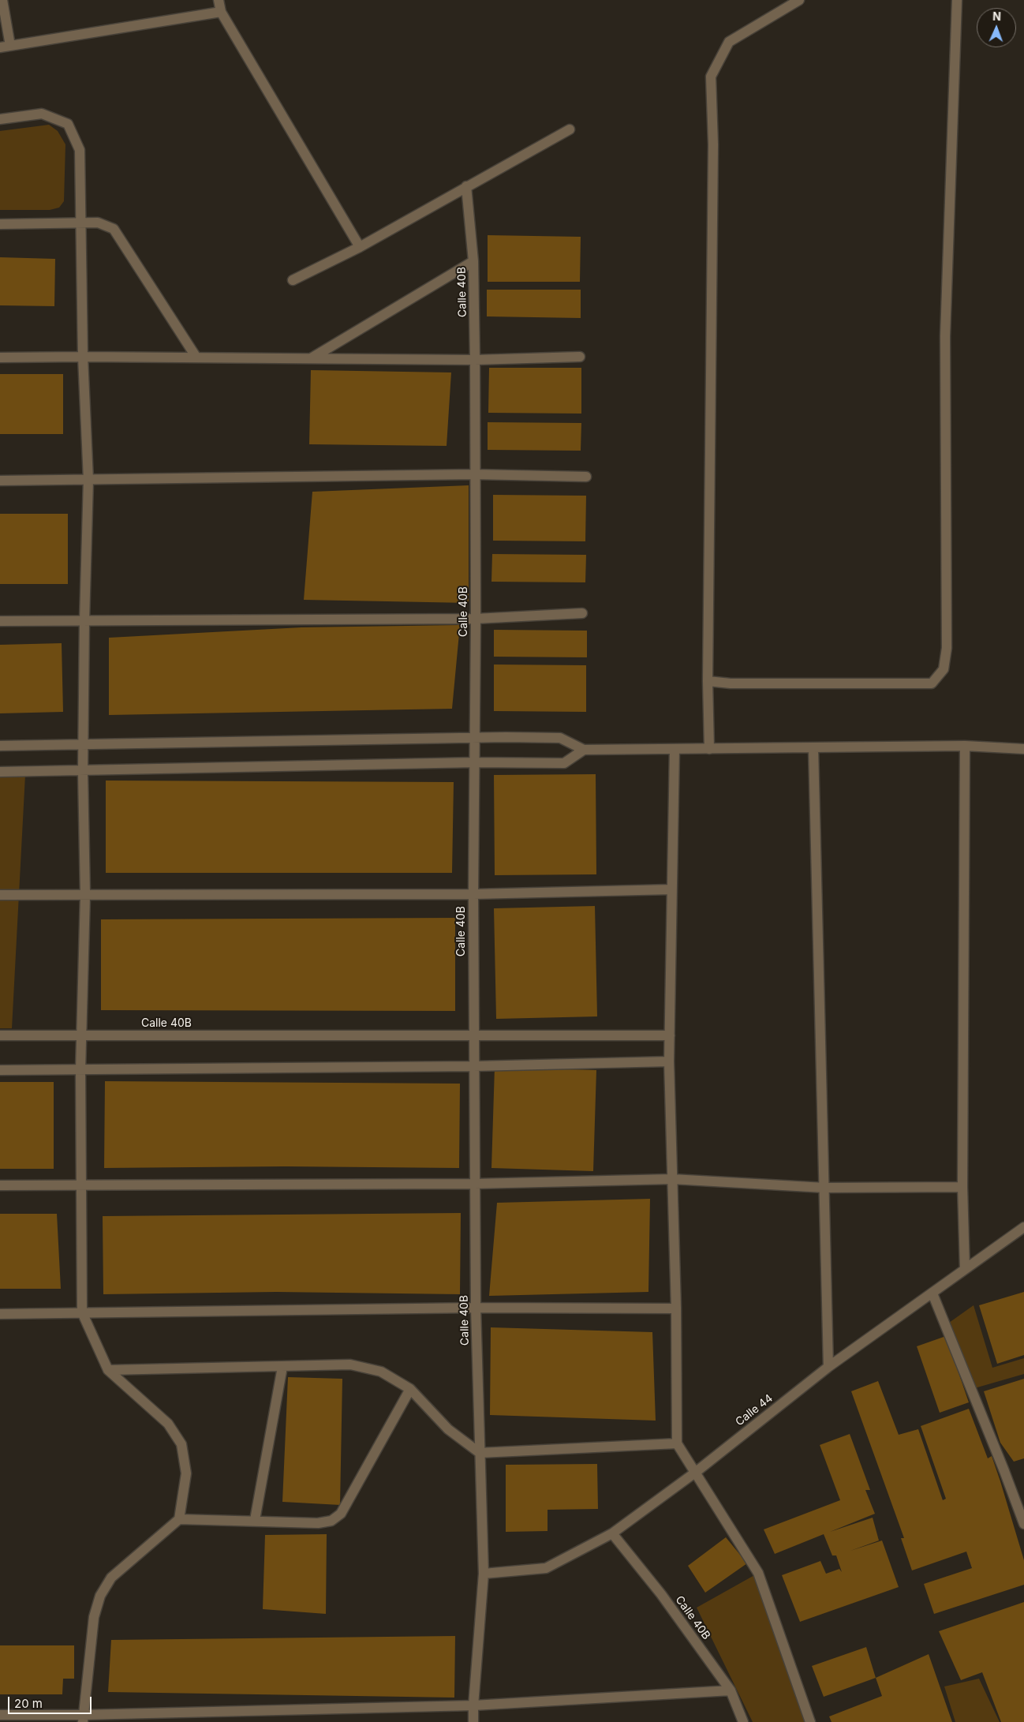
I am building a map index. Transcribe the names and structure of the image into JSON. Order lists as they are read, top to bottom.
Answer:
{
  "streets": {
    "street": ["Calle 40B", "Calle 44"]
  },
  "crossings": [
    ["Calle 40B", "Calle 44"]
  ],
  "scale_bar": "20 m",
  "north": "top"
}
